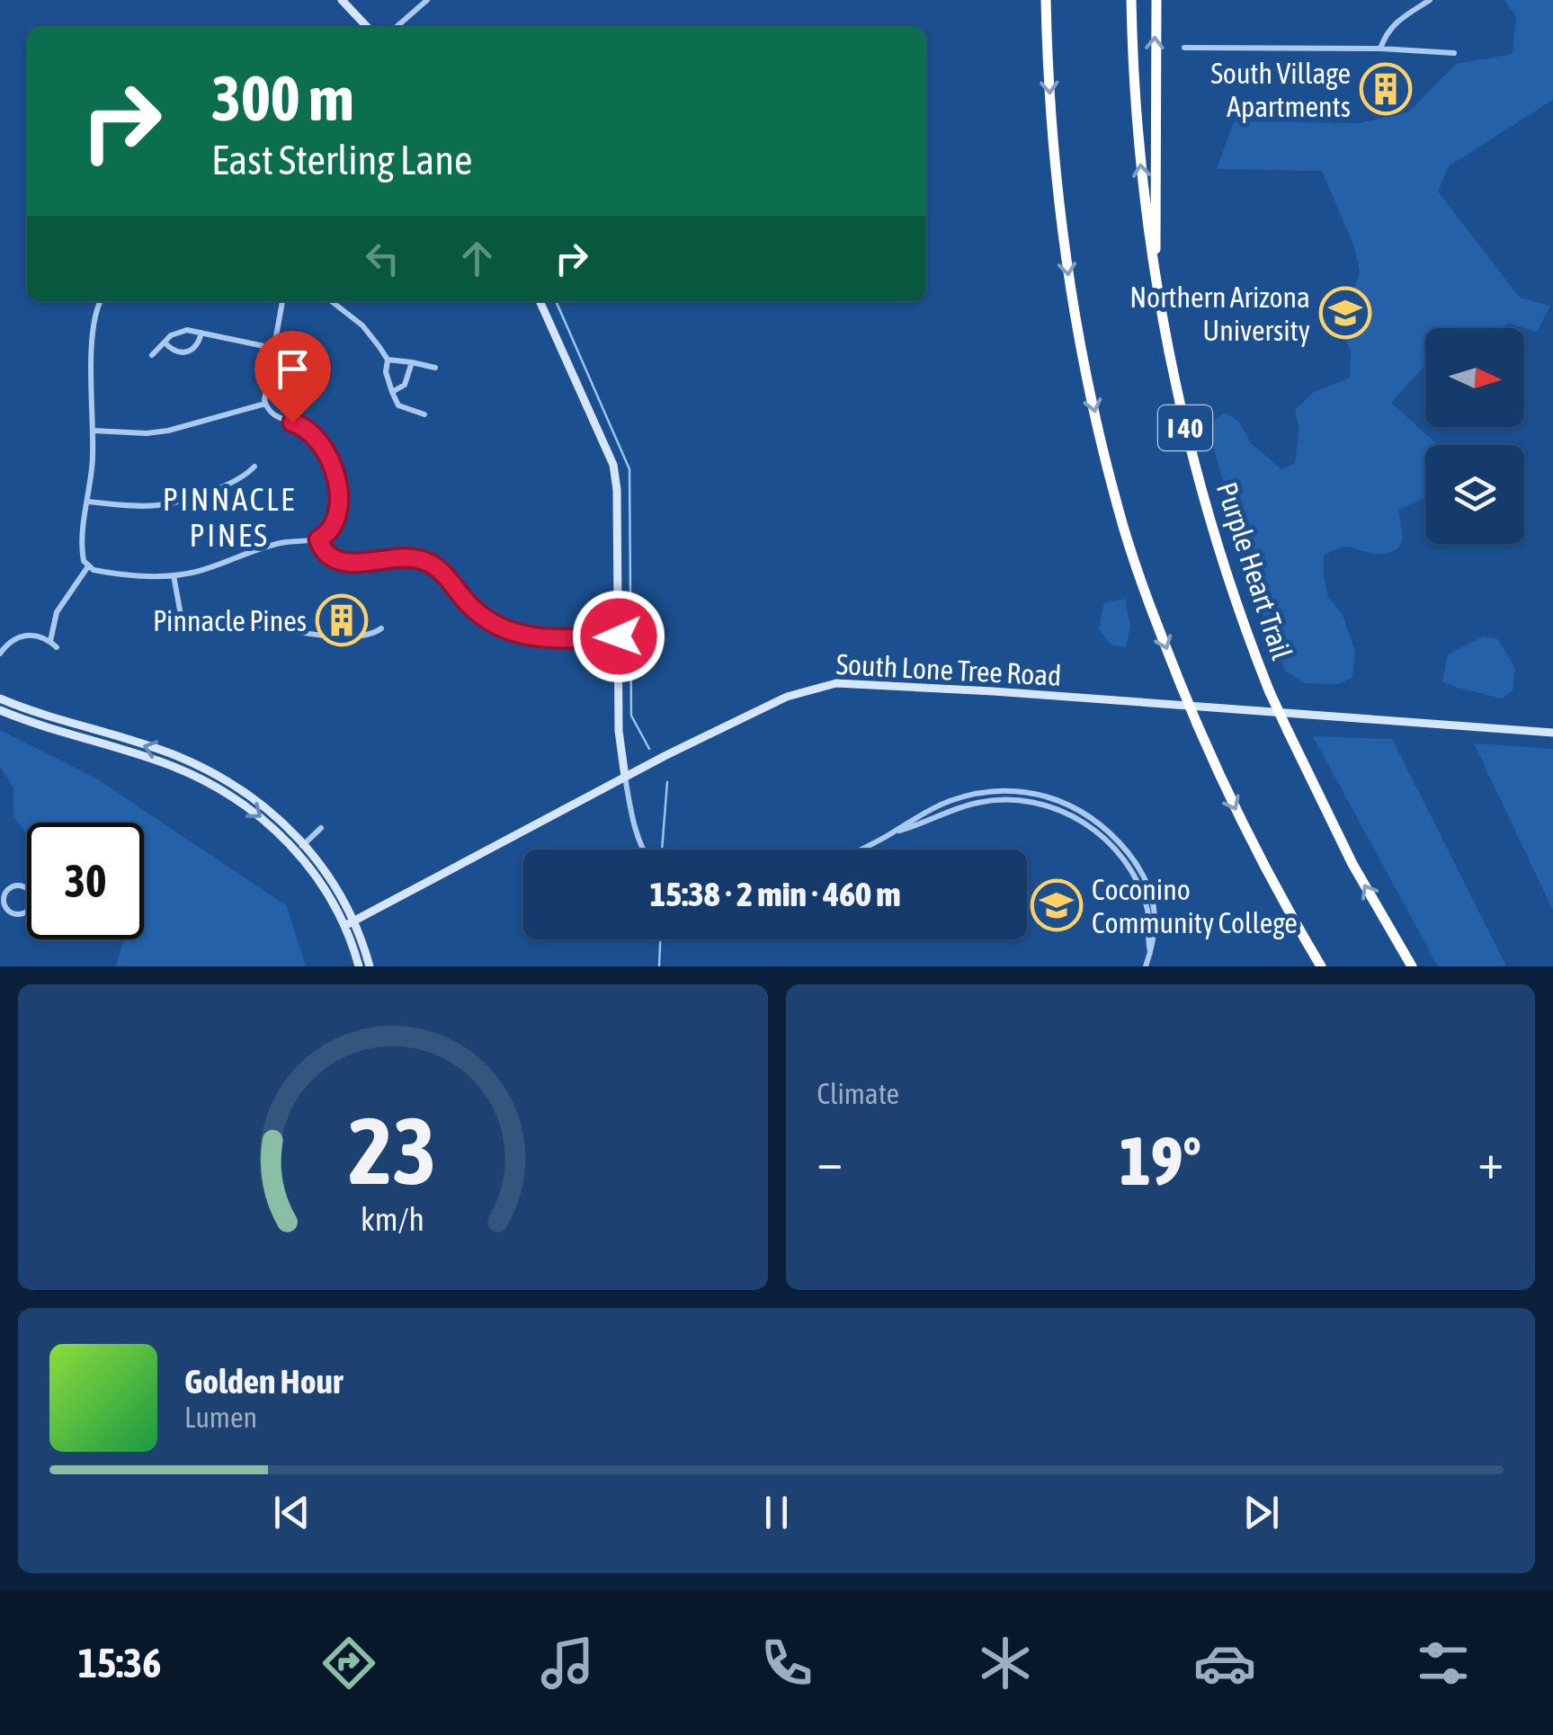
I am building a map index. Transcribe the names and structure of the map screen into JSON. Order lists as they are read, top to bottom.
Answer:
{
  "streets": {
    "highway": ["I 40", "Purple Heart Trail"],
    "main road": ["South Lone Tree Road"]
  },
  "districts": ["PINNACLE PINES"],
  "places": {
    "building": ["South Village Apartments", "Pinnacle Pines"],
    "school or university": ["Northern Arizona University", "Coconino Community College"]
  },
  "north": "right",
  "page": {
    "turn": ["300 m", "East Sterling Lane"],
    "limit": "30",
    "trip": "15:38 · 2 min · 460 m",
    "tile": "Climate",
    "heat": ["−", "19°", "+"],
    "song": ["Golden Hour", "Lumen"],
    "tabs": "15:36",
    "gauge": ["23", "km/h"]
  }
}
